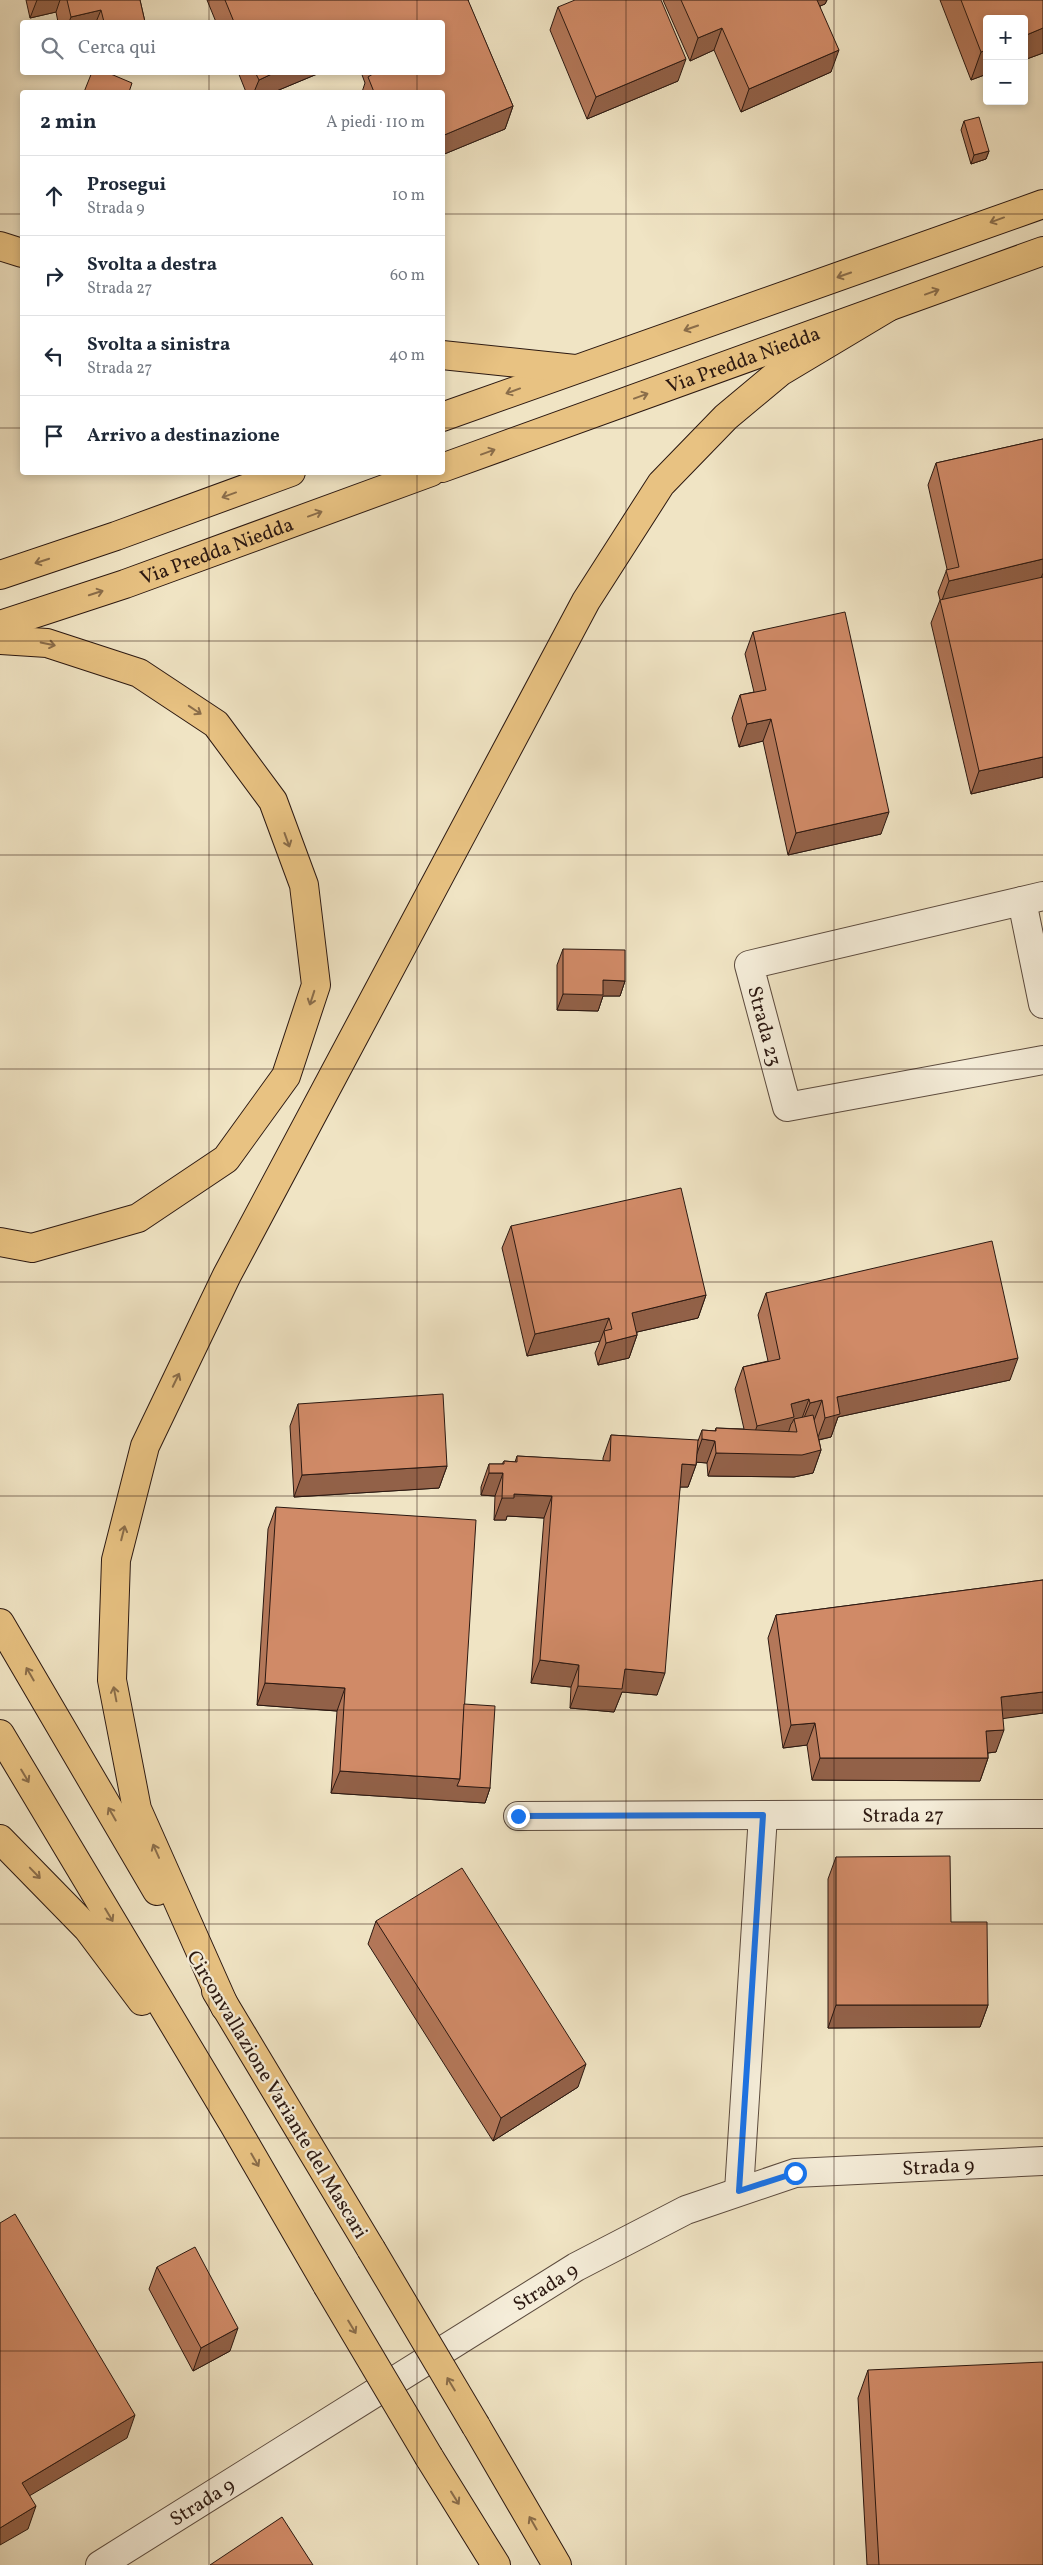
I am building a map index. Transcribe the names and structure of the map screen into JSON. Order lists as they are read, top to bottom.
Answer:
{
  "streets": {
    "main road": ["Via Predda Niedda", "Circonvallazione Variante del Mascari"],
    "street": ["Strada 23", "Strada 27", "Strada 9"]
  },
  "page": {
    "map_buttons": ["+", "−"],
    "search": "Cerca qui",
    "heading": ["2 min", "A piedi · 110 m"],
    "list": [
      ["Prosegui", "Strada 9", "10 m"],
      ["Svolta a destra", "Strada 27", "60 m"],
      ["Svolta a sinistra", "Strada 27", "40 m"],
      "Arrivo a destinazione"
    ]
  }
}
